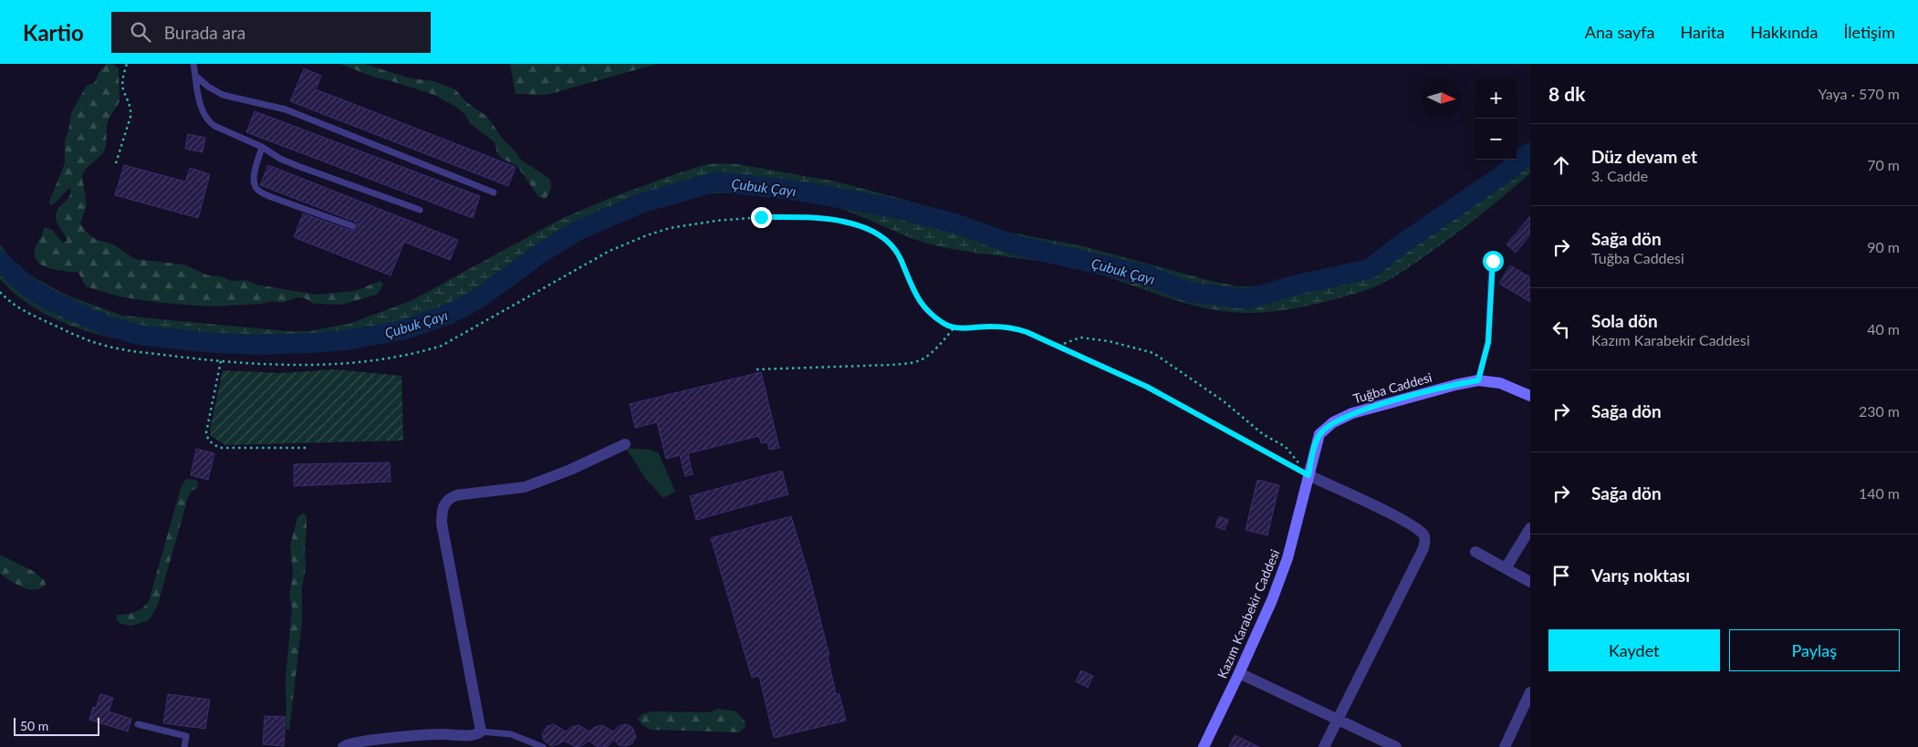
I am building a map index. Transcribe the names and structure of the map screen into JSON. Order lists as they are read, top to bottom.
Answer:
{
  "streets": {
    "street": ["Tuğba Caddesi", "Kazım Karabekir Caddesi"]
  },
  "crossings": [
    ["Tuğba Caddesi", "Kazım Karabekir Caddesi"]
  ],
  "water": ["Çubuk Çayı"],
  "scale_bar": "50 m",
  "north": "right",
  "page": {
    "header": "Kartio",
    "search": "Burada ara",
    "nav": [
      "Ana sayfa",
      "Harita",
      "Hakkında",
      "İletişim"
    ],
    "heading": ["8 dk", "Yaya · 570 m"],
    "map_buttons": ["+", "−"],
    "list": [
      ["Düz devam et", "3. Cadde", "70 m"],
      ["Sağa dön", "Tuğba Caddesi", "90 m"],
      ["Sola dön", "Kazım Karabekir Caddesi", "40 m"],
      ["Sağa dön", "230 m"],
      ["Sağa dön", "140 m"],
      "Varış noktası"
    ],
    "buttons": ["Kaydet", "Paylaş"],
    "scale": "50 m"
  }
}
